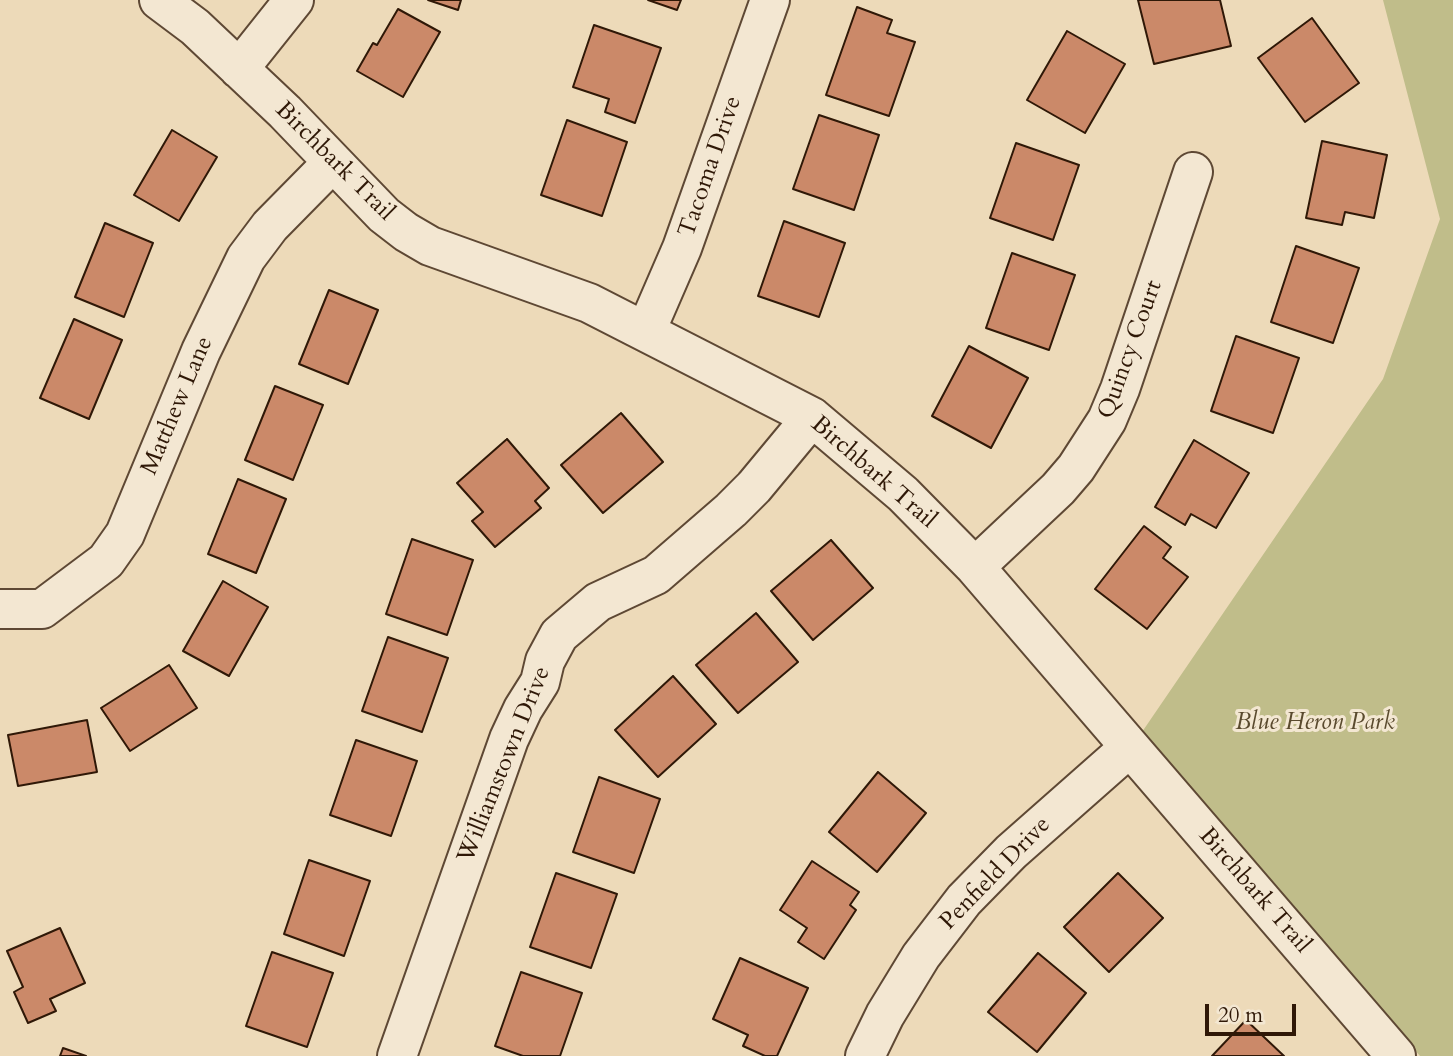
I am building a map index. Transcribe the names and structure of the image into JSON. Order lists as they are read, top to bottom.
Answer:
{
  "streets": {
    "street": [
      "Birchbark Trail",
      "Tacoma Drive",
      "Quincy Court",
      "Matthew Lane",
      "Williamstown Drive",
      "Penfield Drive"
    ]
  },
  "crossings": [
    ["Birchbark Trail", "Tacoma Drive"],
    ["Birchbark Trail", "Quincy Court"],
    ["Birchbark Trail", "Matthew Lane"],
    ["Birchbark Trail", "Williamstown Drive"],
    ["Birchbark Trail", "Penfield Drive"]
  ],
  "parks": ["Blue Heron Park"],
  "scale_bar": "20 m"
}
